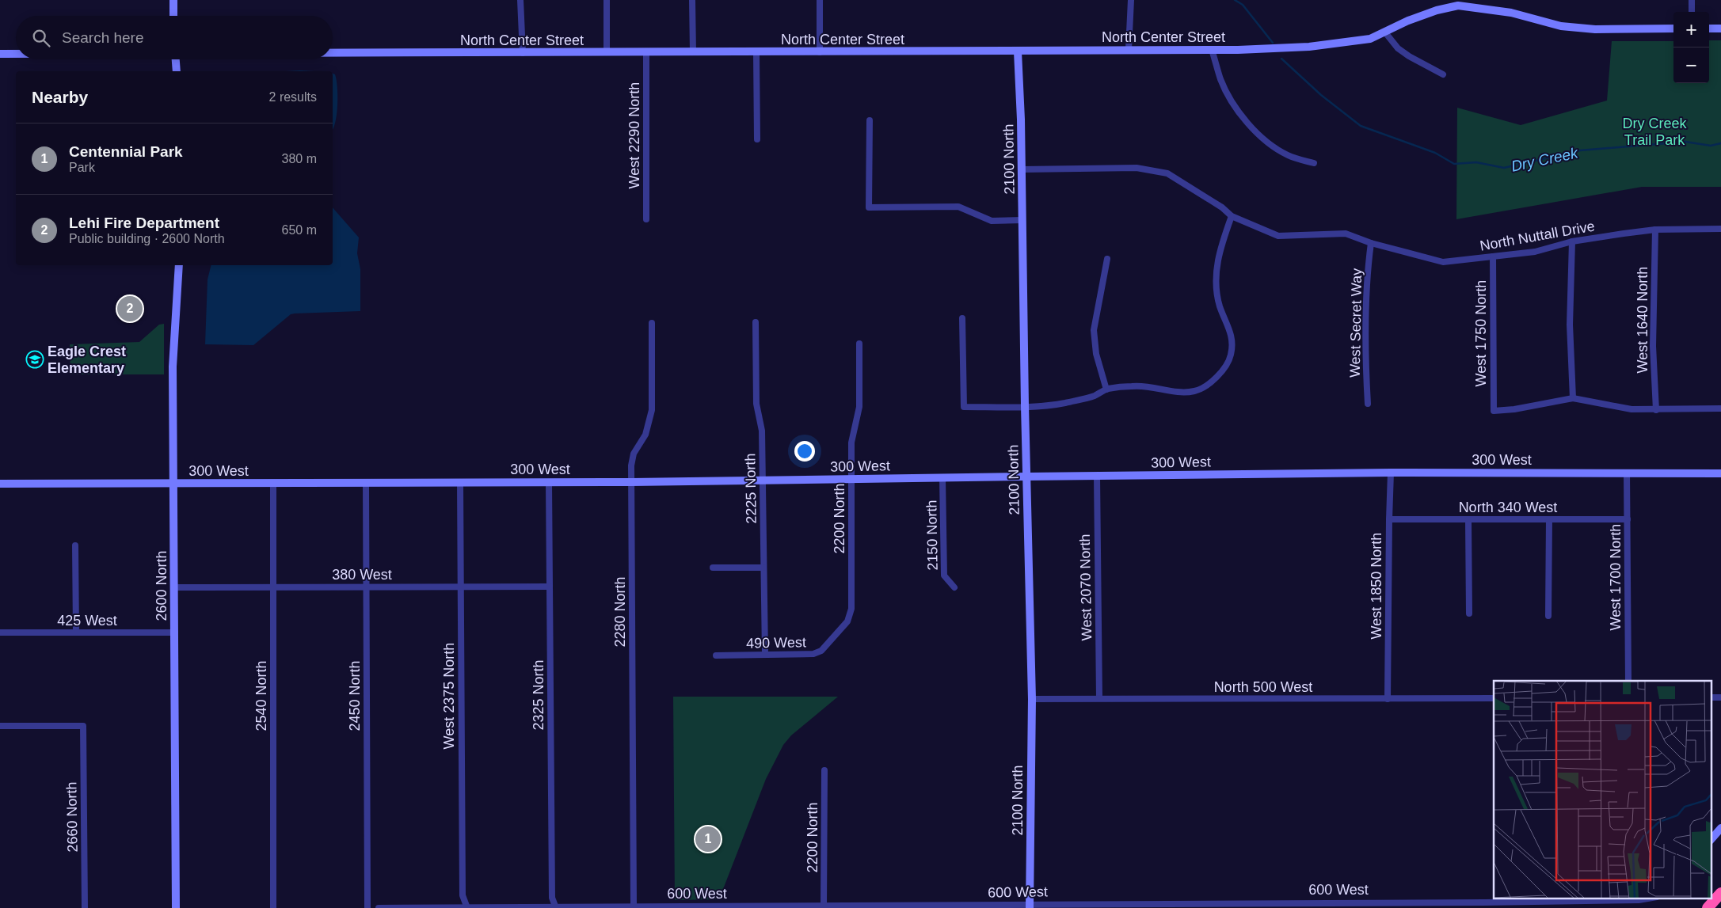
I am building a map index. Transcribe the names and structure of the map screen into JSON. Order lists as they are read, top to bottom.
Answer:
{
  "streets": {
    "street": [
      "North Center Street",
      "West 2290 North",
      "2100 North",
      "North Nuttall Drive",
      "West 1640 North",
      "West Secret Way",
      "West 1750 North",
      "300 West",
      "2225 North",
      "North 340 West",
      "2200 North",
      "2150 North",
      "380 West",
      "West 1700 North",
      "2600 North",
      "West 1850 North",
      "West 2070 North",
      "2280 North",
      "425 West",
      "490 West",
      "North 500 West",
      "2325 North",
      "2540 North",
      "2450 North",
      "West 2375 North",
      "2660 North",
      "600 West"
    ]
  },
  "crossings": [
    ["North Center Street", "West 2290 North"],
    ["North Center Street", "2100 North"],
    ["2100 North", "North Nuttall Drive"],
    ["2100 North", "300 West"],
    ["2100 North", "North 500 West"],
    ["2100 North", "600 West"],
    ["North Nuttall Drive", "West 1640 North"],
    ["North Nuttall Drive", "West Secret Way"],
    ["North Nuttall Drive", "West 1750 North"],
    ["300 West", "2225 North"],
    ["300 West", "2200 North"],
    ["300 West", "2150 North"],
    ["300 West", "West 1700 North"],
    ["300 West", "2600 North"],
    ["300 West", "West 1850 North"],
    ["300 West", "West 2070 North"],
    ["300 West", "2280 North"],
    ["300 West", "2325 North"],
    ["300 West", "2540 North"],
    ["300 West", "2450 North"],
    ["300 West", "West 2375 North"],
    ["2225 North", "490 West"],
    ["North 340 West", "West 1700 North"],
    ["North 340 West", "West 1850 North"],
    ["2200 North", "490 West"],
    ["2200 North", "600 West"],
    ["380 West", "2600 North"],
    ["380 West", "2325 North"],
    ["380 West", "2540 North"],
    ["380 West", "2450 North"],
    ["380 West", "West 2375 North"],
    ["2600 North", "425 West"],
    ["West 1850 North", "North 500 West"],
    ["West 2070 North", "North 500 West"],
    ["2280 North", "600 West"],
    ["2325 North", "600 West"],
    ["West 2375 North", "600 West"]
  ],
  "water": ["Dry Creek"],
  "parks": ["Dry Creek Trail Park"],
  "places": {
    "school or university": ["Eagle Crest Elementary"]
  },
  "page": {
    "map_buttons": ["+", "−"],
    "search": "Search here",
    "heading": ["Nearby", "2 results"],
    "list": [
      {
        "mark": "1",
        "name": "Centennial Park",
        "note": "Park",
        "value": "380 m"
      },
      {
        "mark": "2",
        "name": "Lehi Fire Department",
        "note": "Public building · 2600 North",
        "value": "650 m"
      }
    ],
    "pins": ["2", "1"]
  }
}
